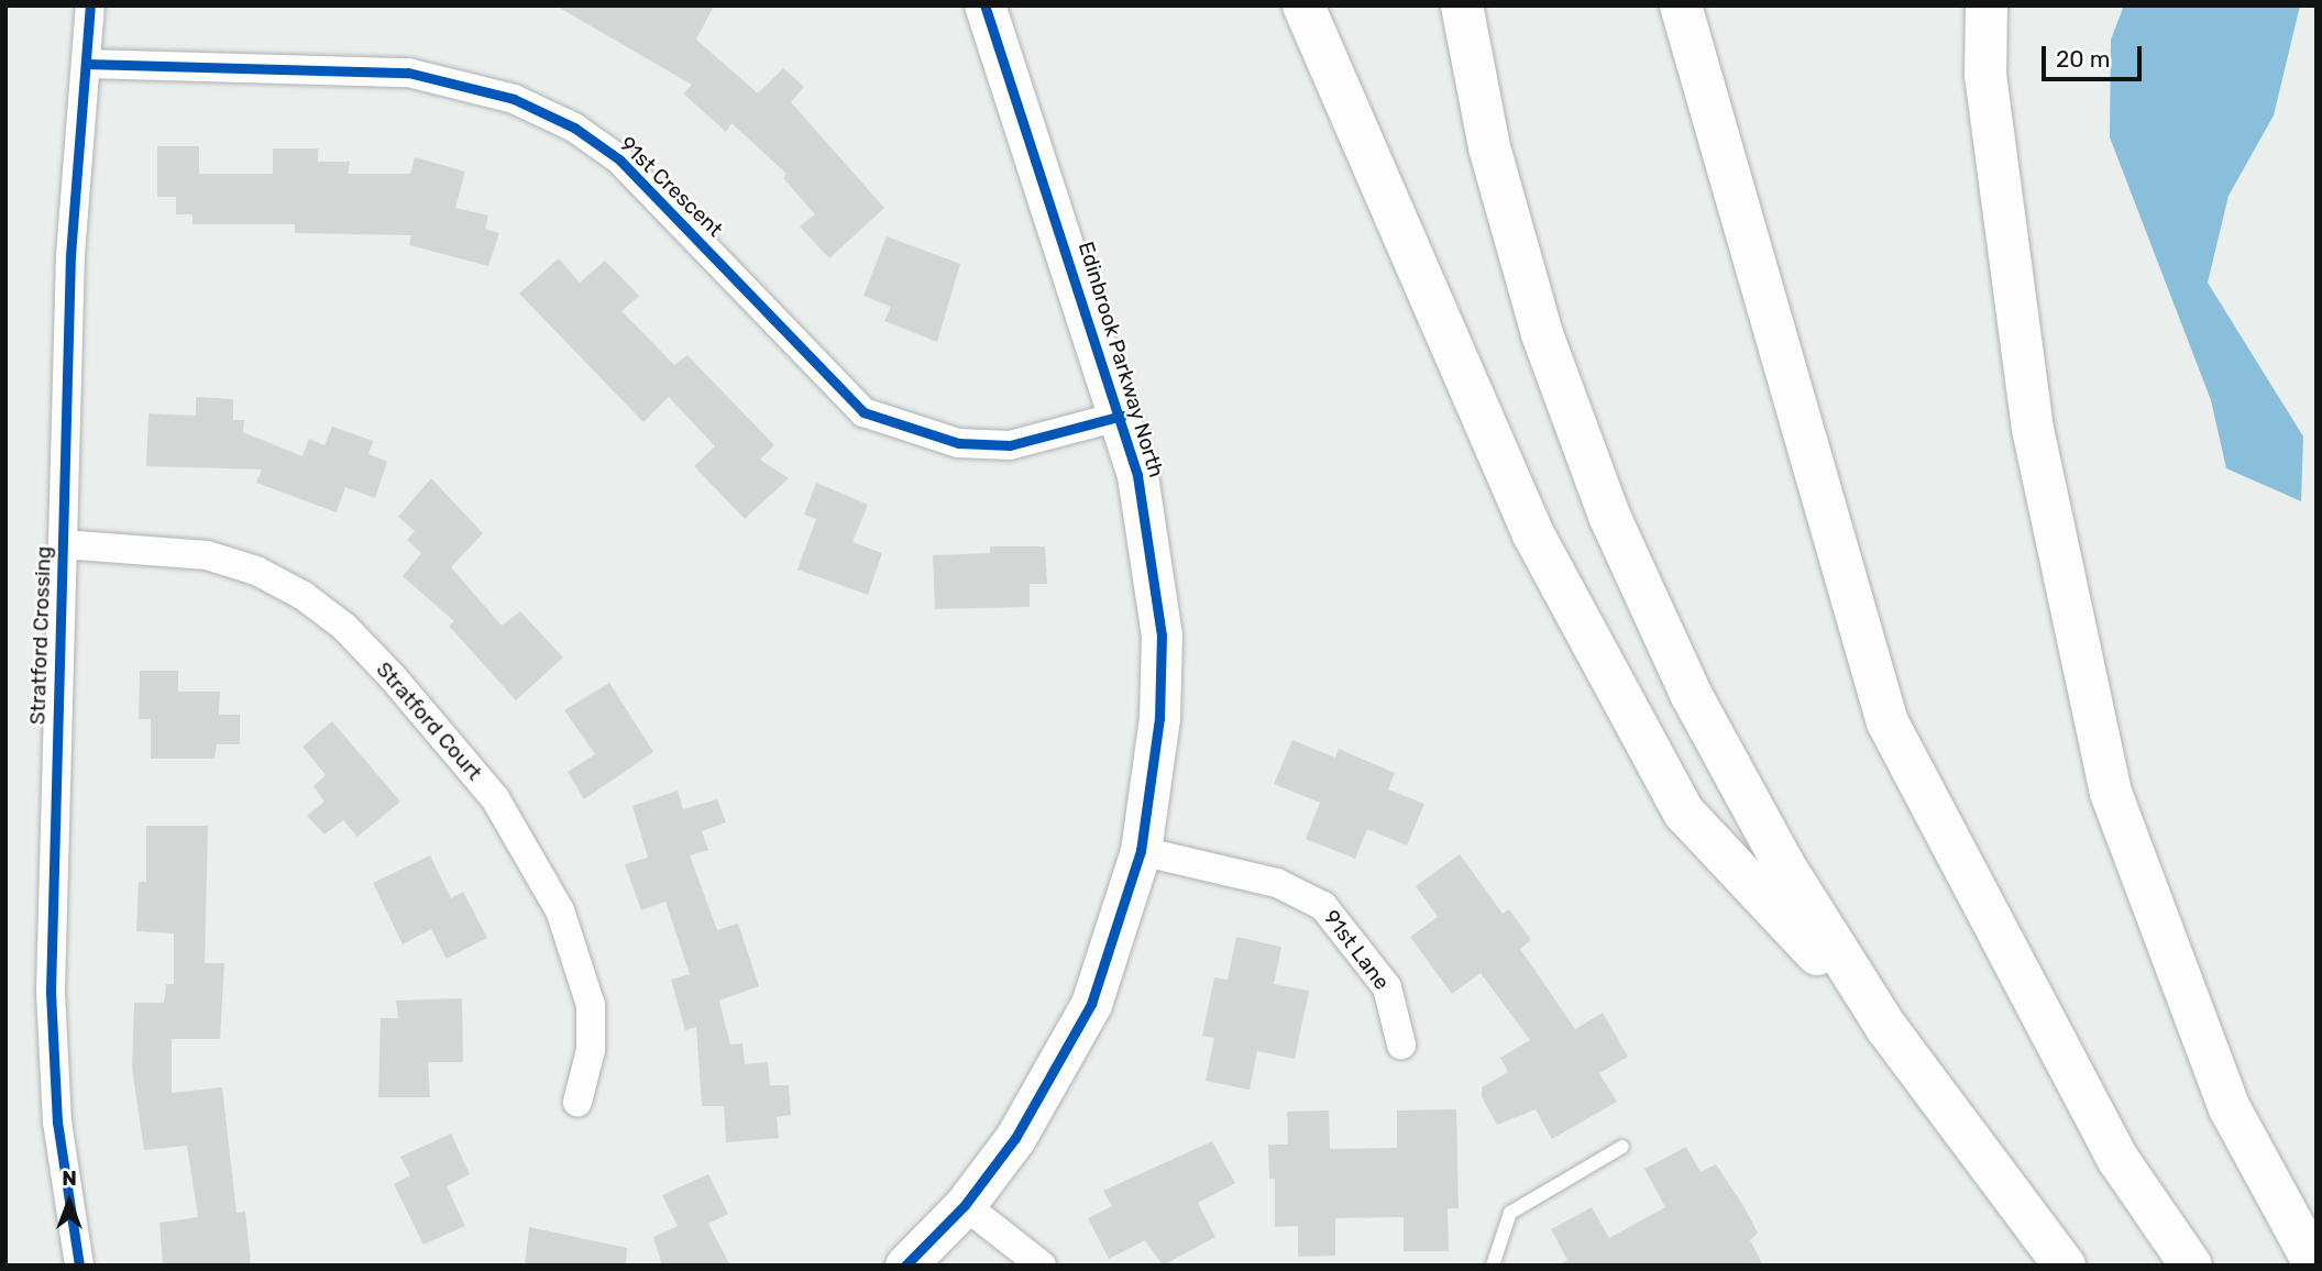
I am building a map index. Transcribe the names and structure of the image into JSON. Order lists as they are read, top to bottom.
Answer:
{
  "streets": {
    "street": [
      "91st Crescent",
      "Edinbrook Parkway North",
      "Stratford Crossing",
      "Stratford Court",
      "91st Lane"
    ]
  },
  "crossings": [
    ["91st Crescent", "Edinbrook Parkway North"],
    ["91st Crescent", "Stratford Crossing"],
    ["Edinbrook Parkway North", "91st Lane"],
    ["Stratford Crossing", "Stratford Court"]
  ],
  "scale_bar": "20 m",
  "north": "top"
}
